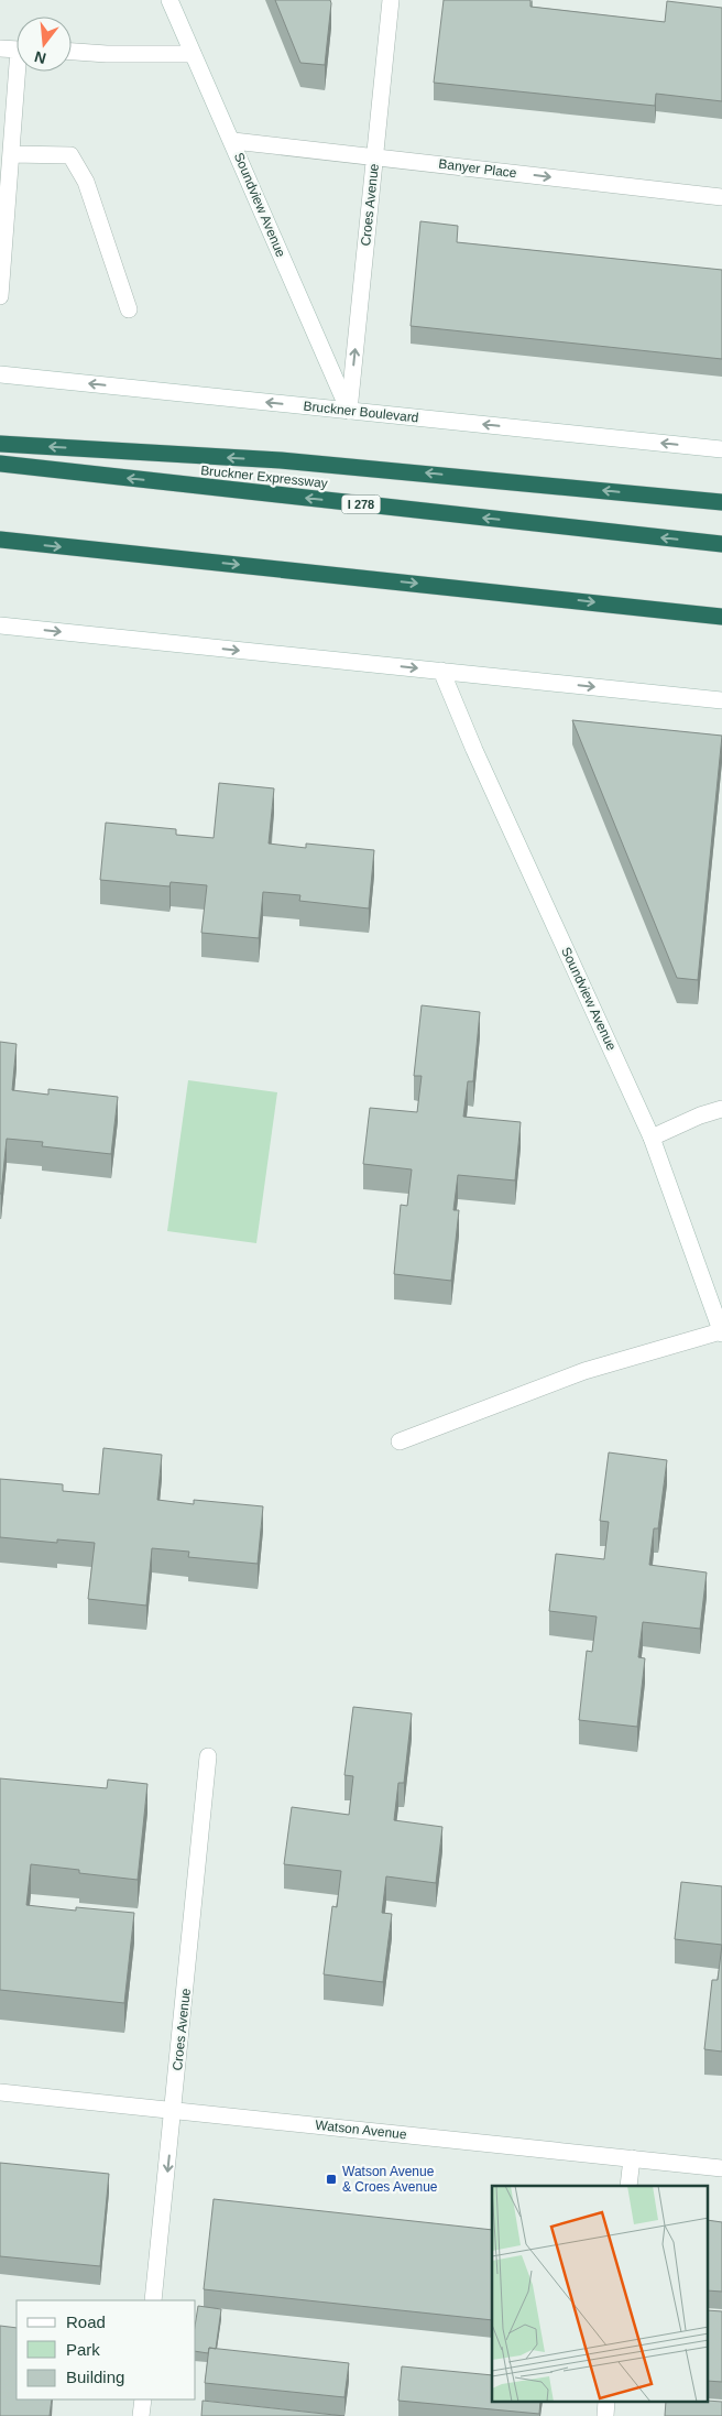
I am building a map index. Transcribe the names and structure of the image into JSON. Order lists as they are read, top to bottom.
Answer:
{
  "streets": {
    "highway": ["Bruckner Expressway", "I 278"],
    "main road": [
      "Banyer Place",
      "Soundview Avenue",
      "Croes Avenue",
      "Bruckner Boulevard",
      "Watson Avenue"
    ]
  },
  "crossings": [
    ["Banyer Place", "Soundview Avenue"],
    ["Banyer Place", "Croes Avenue"],
    ["Soundview Avenue", "Croes Avenue"],
    ["Soundview Avenue", "Bruckner Boulevard"],
    ["Croes Avenue", "Bruckner Boulevard"],
    ["Croes Avenue", "Watson Avenue"]
  ],
  "one_way": ["Banyer Place", "Bruckner Boulevard"],
  "places": {
    "transit": ["Watson Avenue & Croes Avenue"]
  },
  "legend": ["Road", "Park", "Building"],
  "north": "bottom"
}
